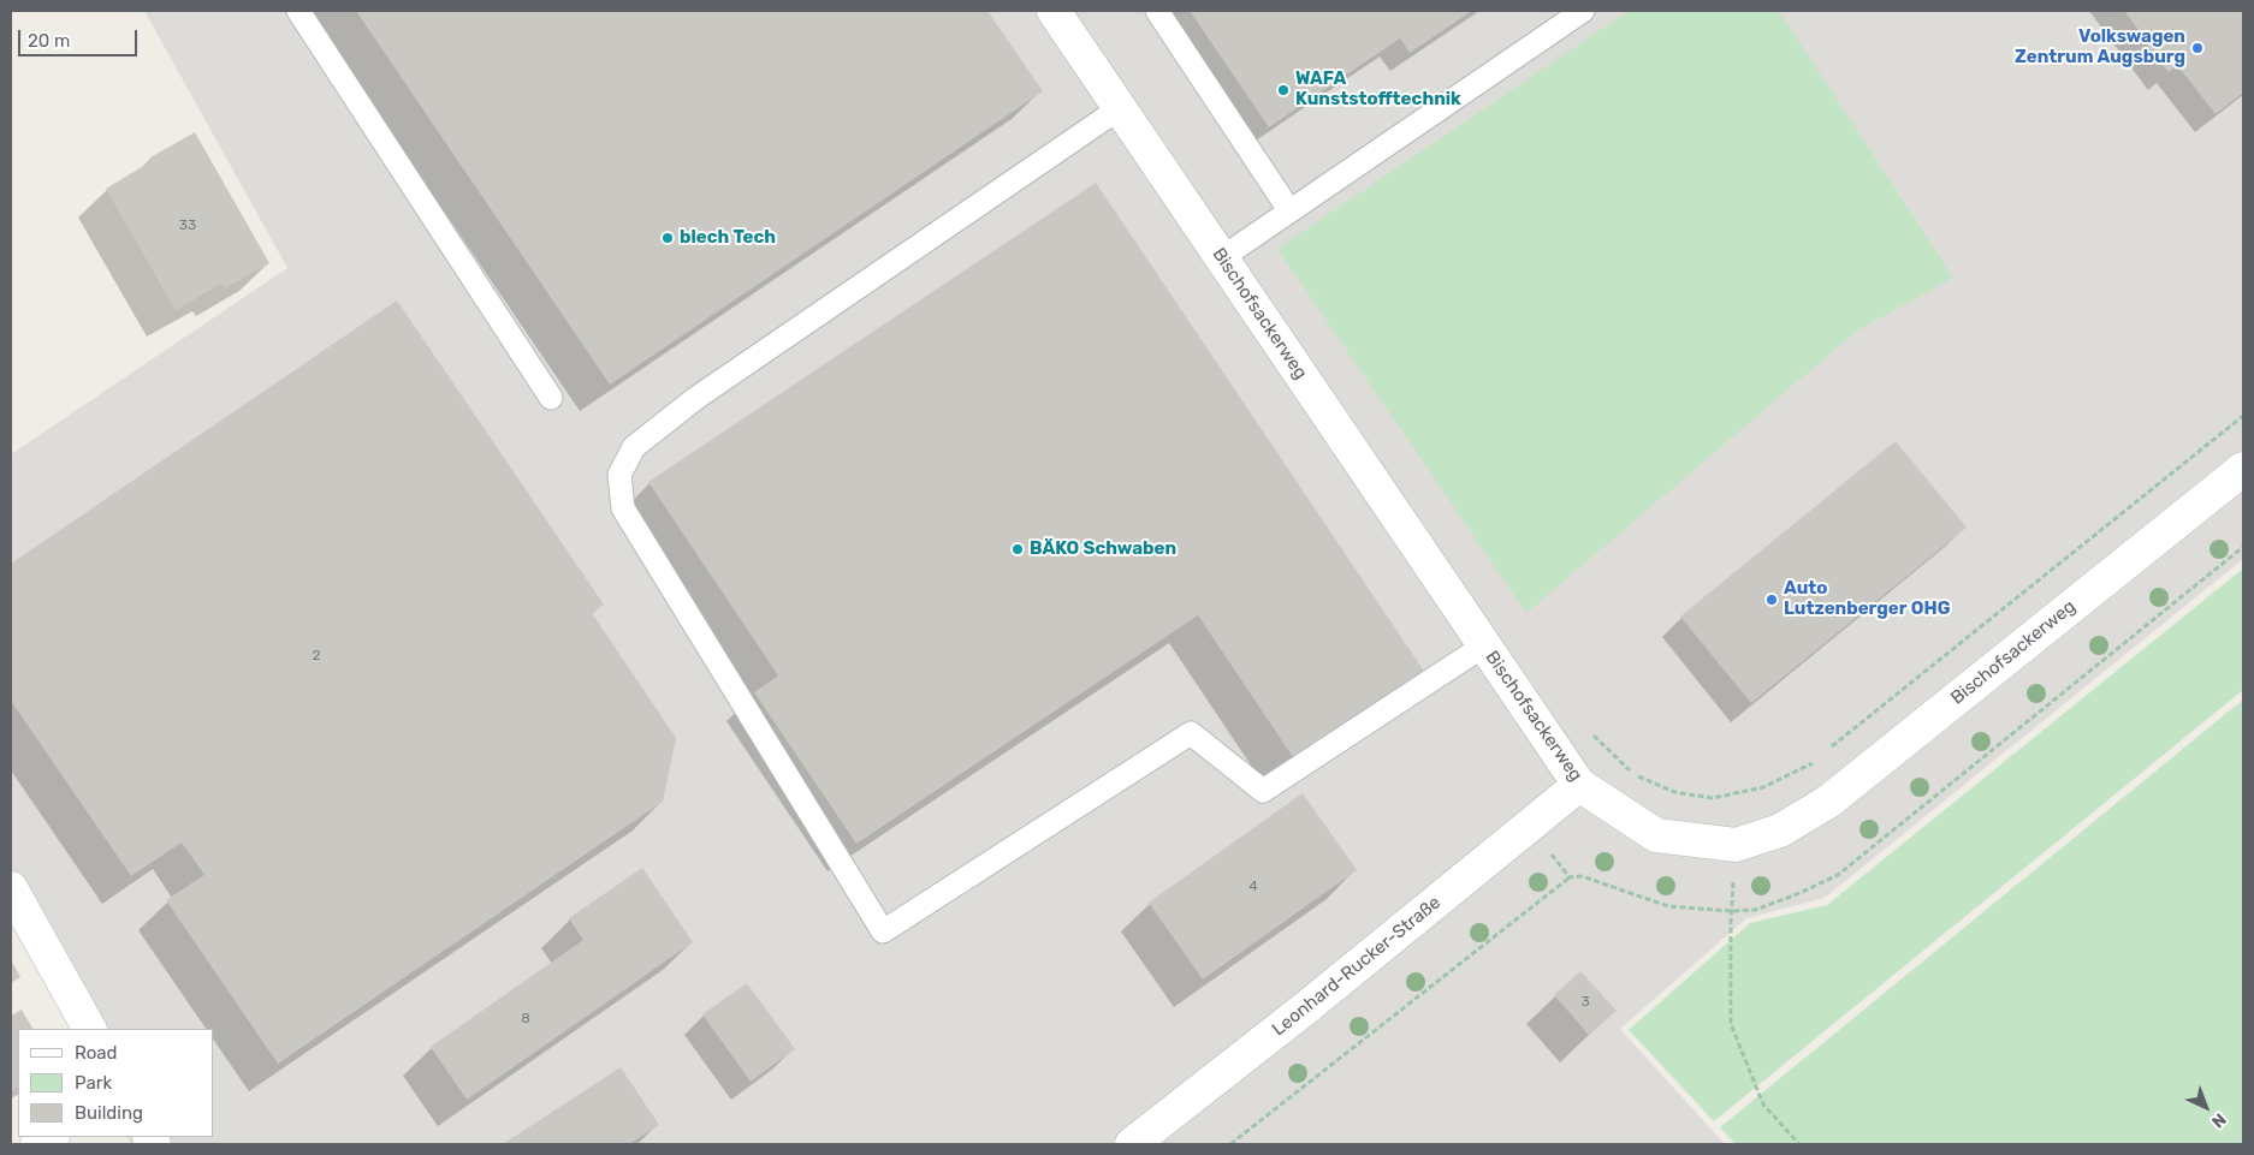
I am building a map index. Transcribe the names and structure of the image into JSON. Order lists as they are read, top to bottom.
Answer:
{
  "streets": {
    "street": ["Bischofsackerweg", "Leonhard-Rucker-Straße"]
  },
  "crossings": [
    ["Bischofsackerweg", "Leonhard-Rucker-Straße"]
  ],
  "places": [
    "Volkswagen Zentrum Augsburg",
    "WAFA Kunststofftechnik",
    "blech Tech",
    "BÄKO Schwaben",
    "Auto Lutzenberger OHG"
  ],
  "house_numbers": [
    "33",
    "2",
    "4",
    "3",
    "8"
  ],
  "legend": ["Road", "Park", "Building"],
  "scale_bar": "20 m",
  "north": "bottom right"
}
